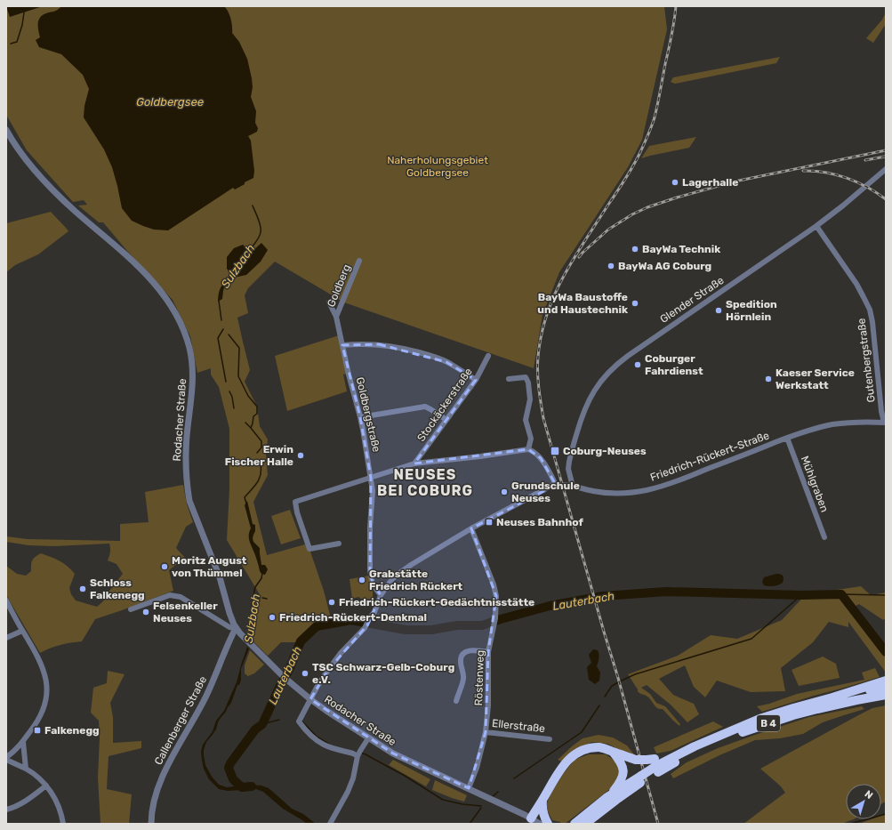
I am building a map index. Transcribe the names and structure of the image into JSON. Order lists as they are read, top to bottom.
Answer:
{
  "streets": {
    "highway": ["B 4"],
    "street": [
      "Goldberg",
      "Glender Straße",
      "Gutenbergstraße",
      "Stockäckerstraße",
      "Goldbergstraße",
      "Rodacher Straße",
      "Friedrich-Rückert-Straße",
      "Mühlgraben",
      "Röstenweg",
      "Callenberger Straße",
      "Ellerstraße"
    ]
  },
  "crossings": [
    ["Goldberg", "Goldbergstraße"],
    ["Glender Straße", "Gutenbergstraße"],
    ["Glender Straße", "Friedrich-Rückert-Straße"],
    ["Gutenbergstraße", "Friedrich-Rückert-Straße"],
    ["Goldbergstraße", "Friedrich-Rückert-Straße"],
    ["Rodacher Straße", "Friedrich-Rückert-Straße"],
    ["Rodacher Straße", "Röstenweg"],
    ["Rodacher Straße", "Callenberger Straße"],
    ["Friedrich-Rückert-Straße", "Mühlgraben"],
    ["Friedrich-Rückert-Straße", "Röstenweg"],
    ["Röstenweg", "Ellerstraße"]
  ],
  "districts": ["NEUSES BEI COBURG"],
  "water": ["Goldbergsee", "Sulzbach", "Lauterbach"],
  "parks": ["Naherholungsgebiet Goldbergsee"],
  "places": {
    "other": [
      "Lagerhalle",
      "BayWa Technik",
      "BayWa AG Coburg",
      "BayWa Baustoffe und Haustechnik",
      "Spedition Hörnlein",
      "Coburger Fahrdienst",
      "Kaeser Service Werkstatt",
      "Erwin Fischer Halle",
      "Grundschule Neuses",
      "Moritz August von Thümmel",
      "Grabstätte Friedrich Rückert",
      "Schloss Falkenegg",
      "Friedrich-Rückert-Gedächtnisstätte",
      "Felsenkeller Neuses",
      "Friedrich-Rückert-Denkmal",
      "TSC Schwarz-Gelb-Coburg e.V."
    ],
    "transit": ["Coburg-Neuses", "Neuses Bahnhof", "Falkenegg"]
  },
  "north": "top right"
}
